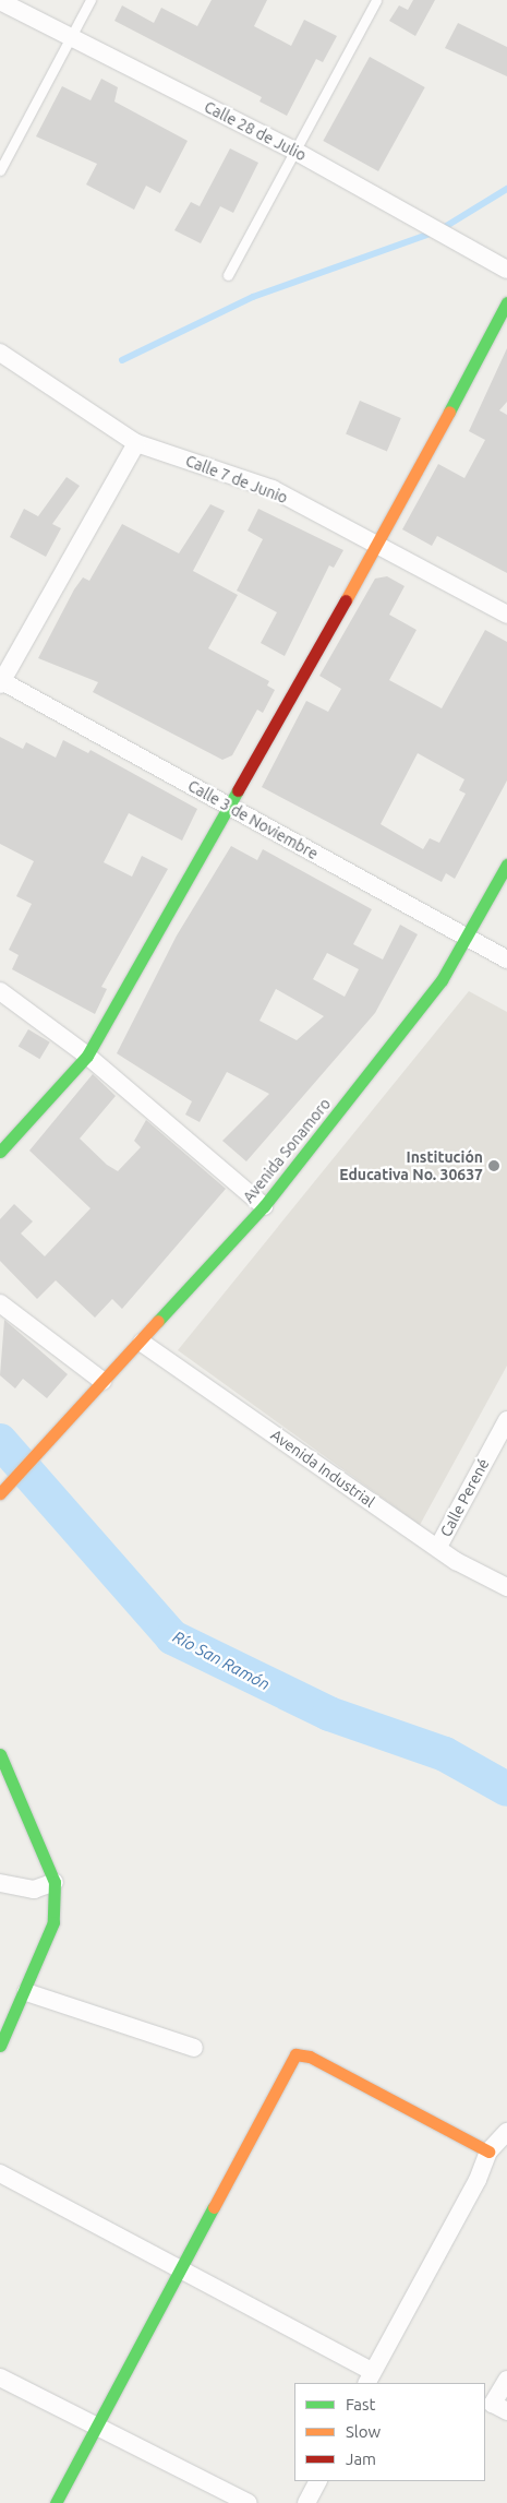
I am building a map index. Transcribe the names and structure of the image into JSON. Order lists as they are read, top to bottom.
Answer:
{
  "streets": {
    "street": [
      "Calle 28 de Julio",
      "Calle 7 de Junio",
      "Calle 3 de Noviembre",
      "Avenida Sonamoro",
      "Avenida Industrial",
      "Calle Perené"
    ]
  },
  "crossings": [
    ["Calle 3 de Noviembre", "Avenida Sonamoro"],
    ["Avenida Sonamoro", "Avenida Industrial"],
    ["Avenida Industrial", "Calle Perené"]
  ],
  "water": ["Río San Ramón"],
  "places": ["Institución Educativa No. 30637"],
  "legend": ["Fast", "Slow", "Jam"]
}
